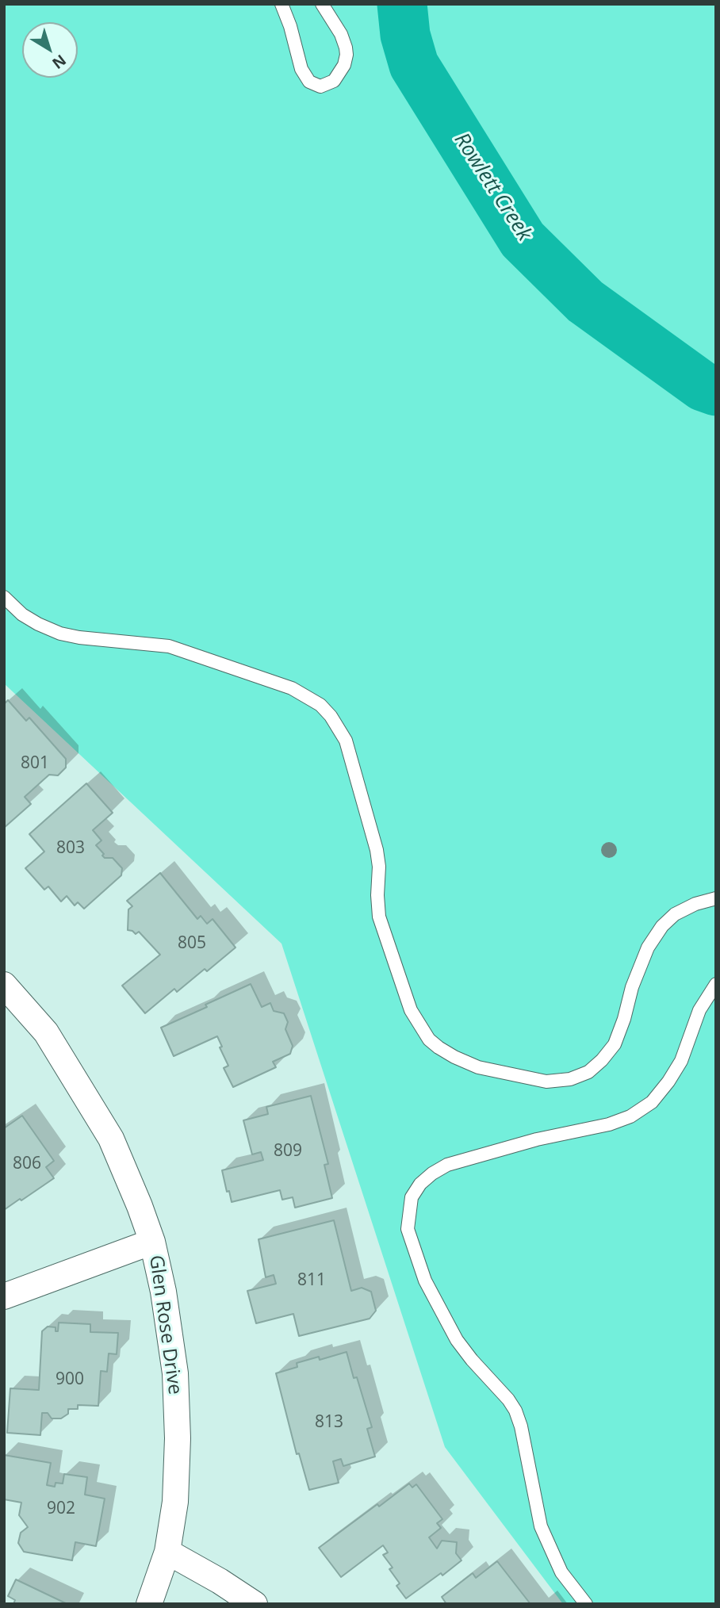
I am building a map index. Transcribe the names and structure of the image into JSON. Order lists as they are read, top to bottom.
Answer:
{
  "streets": {
    "street": ["Glen Rose Drive"]
  },
  "water": ["Rowlett Creek"],
  "house_numbers": [
    "801",
    "803",
    "805",
    "809",
    "806",
    "811",
    "900",
    "813",
    "902"
  ],
  "north": "bottom right"
}
